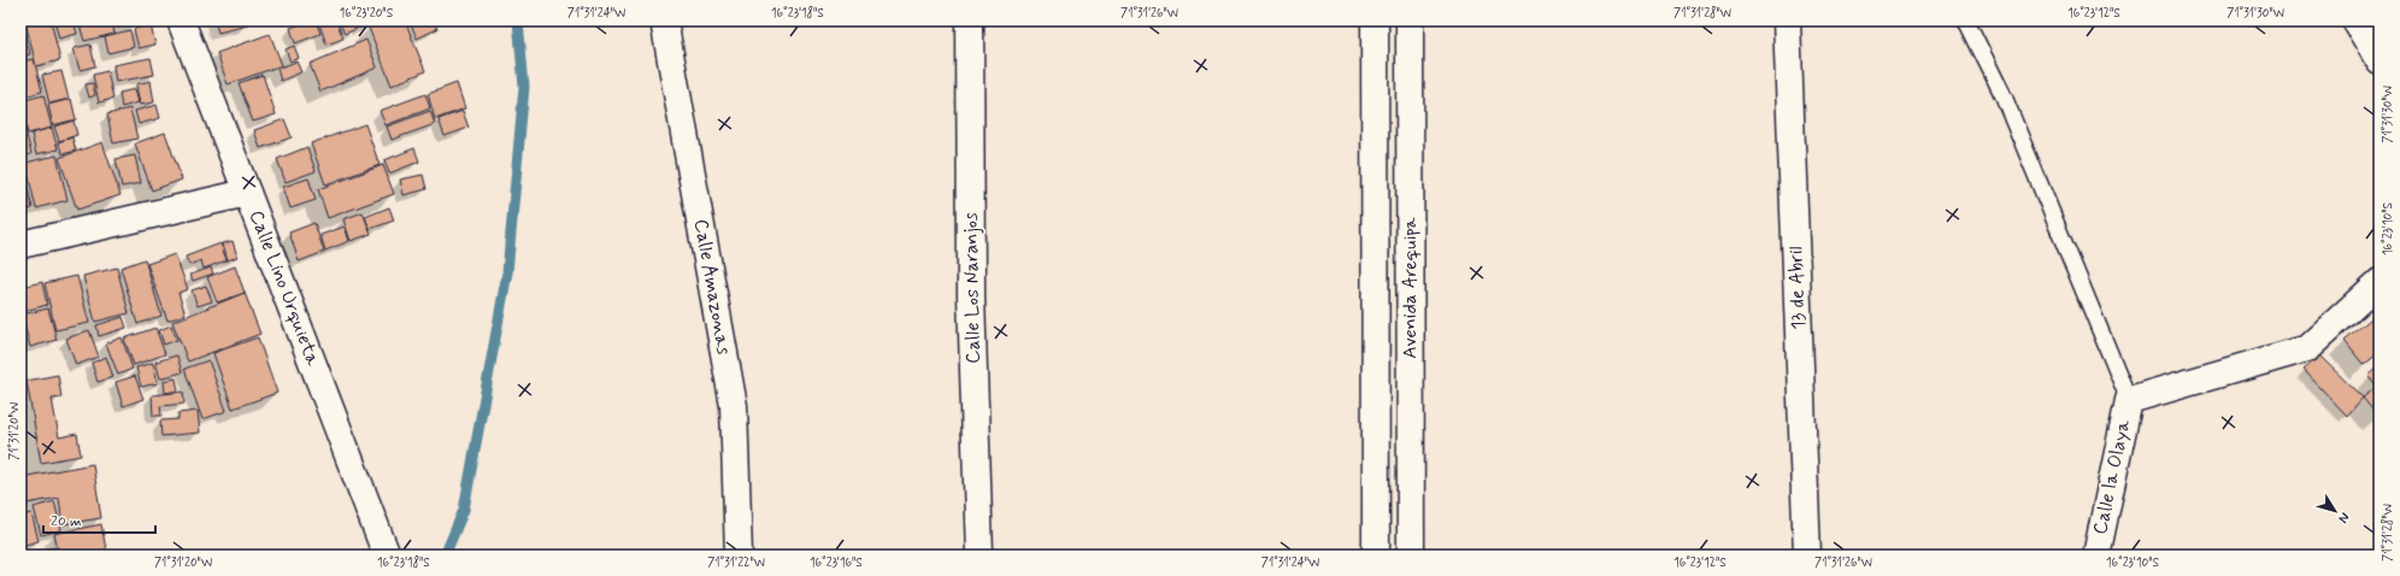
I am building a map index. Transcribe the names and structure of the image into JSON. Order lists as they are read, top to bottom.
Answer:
{
  "streets": {
    "street": [
      "Calle Amazonas",
      "Calle Lino Urquieta",
      "Calle Los Naranjos",
      "Avenida Arequipa",
      "13 de Abril",
      "Calle la Olaya"
    ]
  },
  "scale_bar": "20 m",
  "north": "bottom right",
  "coordinates": [
    "16°23'20\"S",
    "71°31'24\"W",
    "16°23'18\"S",
    "71°31'26\"W",
    "71°31'28\"W",
    "16°23'12\"S",
    "71°31'30\"W",
    "16°23'10\"S",
    "71°31'20\"W",
    "71°31'22\"W",
    "16°23'16\"S"
  ]
}
